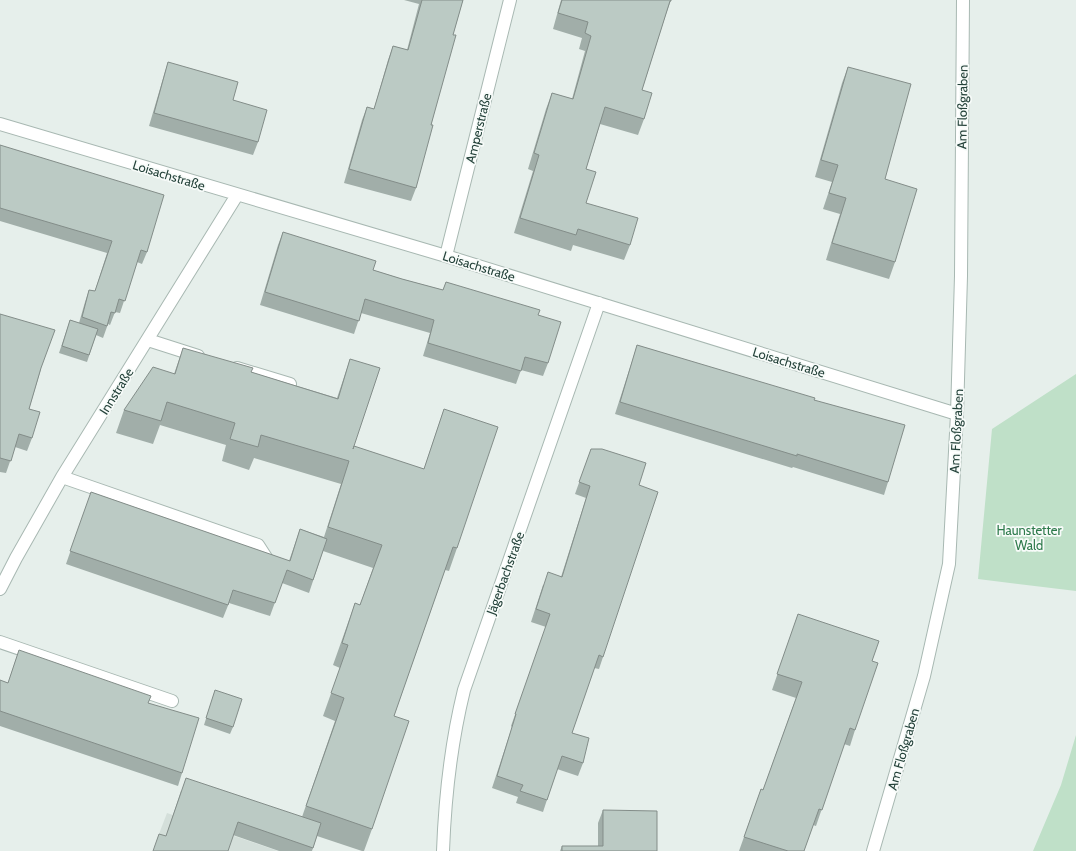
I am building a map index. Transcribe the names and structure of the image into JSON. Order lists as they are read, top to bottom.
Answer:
{
  "streets": {
    "street": [
      "Am Floßgraben",
      "Amperstraße",
      "Loisachstraße",
      "Innstraße",
      "Jägerbachstraße"
    ]
  },
  "crossings": [
    ["Am Floßgraben", "Loisachstraße"],
    ["Amperstraße", "Loisachstraße"],
    ["Loisachstraße", "Innstraße"],
    ["Loisachstraße", "Jägerbachstraße"]
  ],
  "parks": ["Haunstetter Wald"]
}
